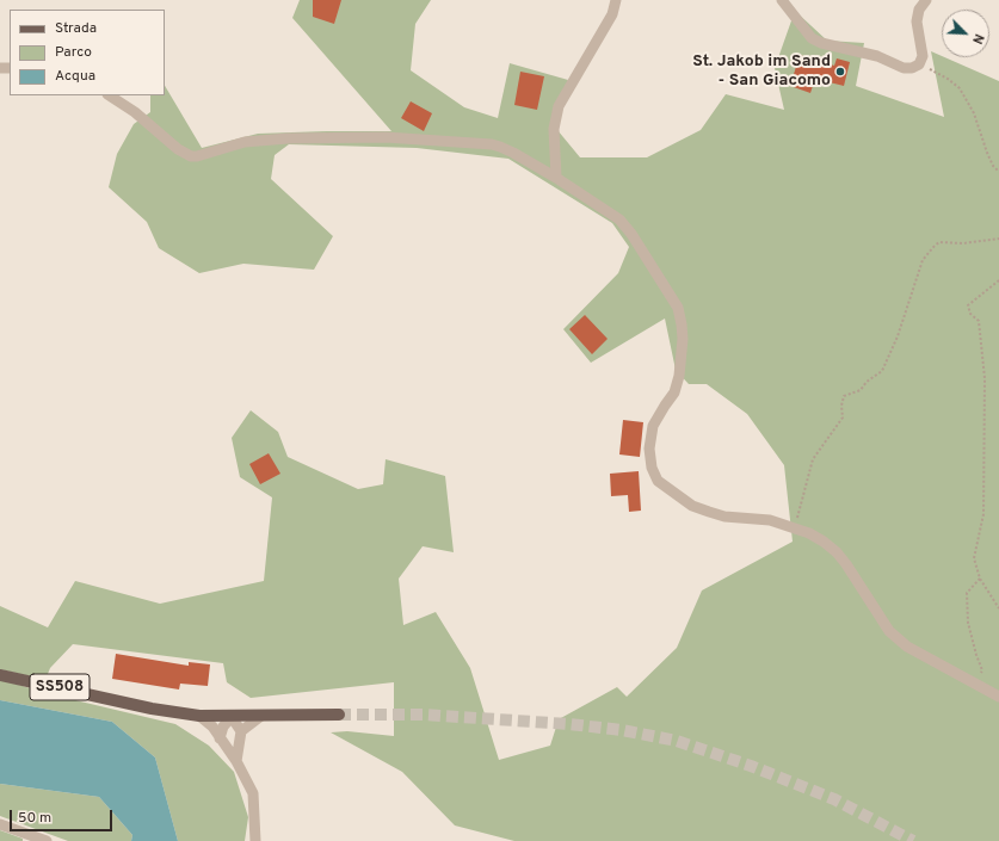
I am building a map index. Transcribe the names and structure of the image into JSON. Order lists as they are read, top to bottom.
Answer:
{
  "streets": {
    "main road": ["SS508"]
  },
  "places": ["St. Jakob im Sand - San Giacomo"],
  "legend": ["Strada", "Parco", "Acqua"],
  "scale_bar": "50 m",
  "north": "bottom right"
}
